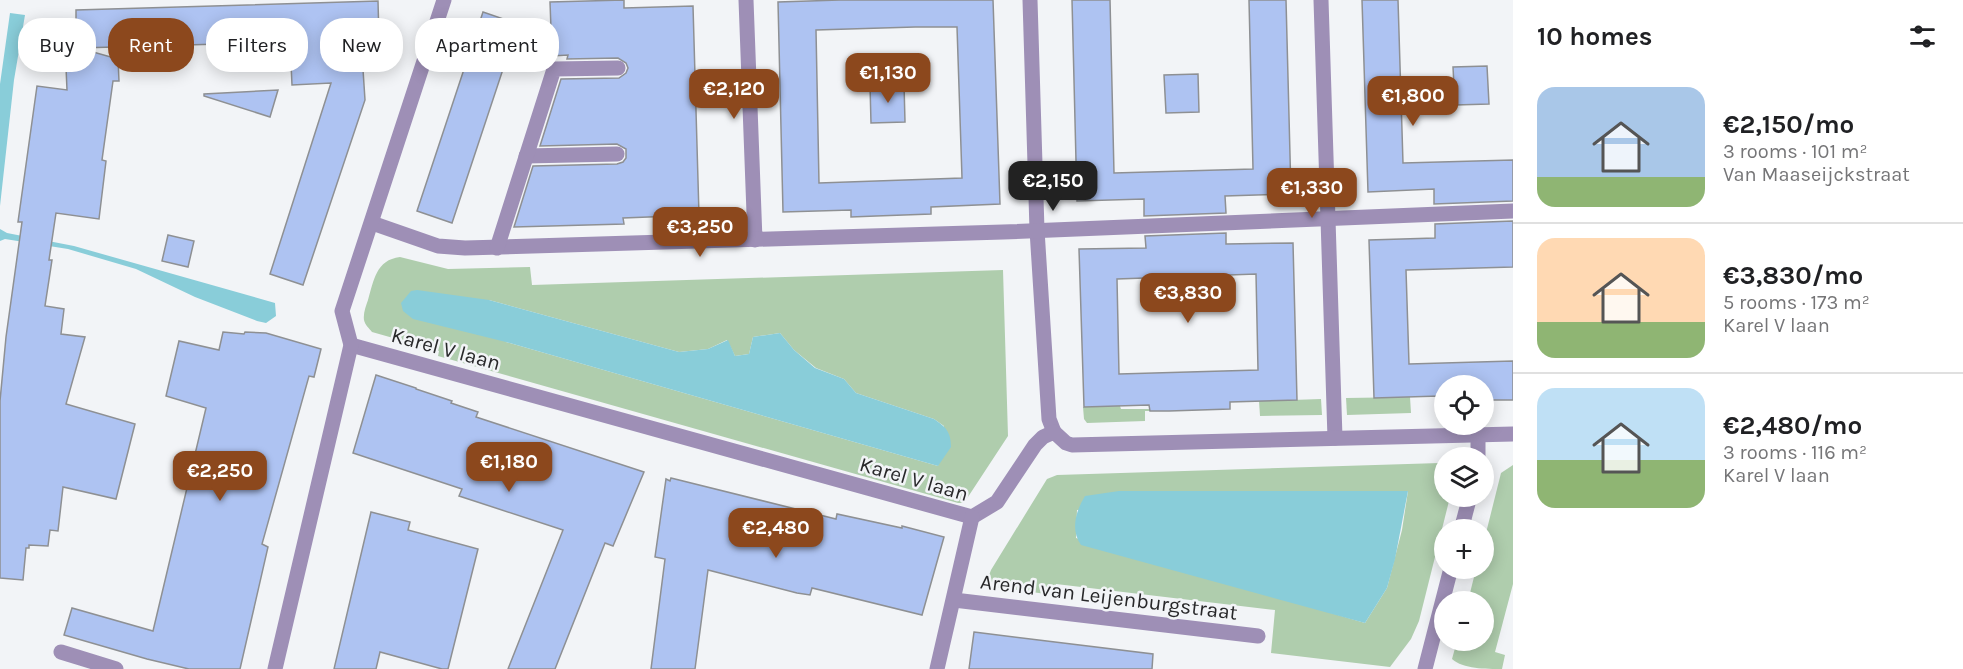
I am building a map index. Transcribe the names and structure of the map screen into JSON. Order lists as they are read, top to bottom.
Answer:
{
  "streets": {
    "street": ["Karel V laan", "Arend van Leijenburgstraat"]
  },
  "page": {
    "heading": "10 homes",
    "chip": [
      "Buy",
      "Rent",
      "Filters",
      "New",
      "Apartment"
    ],
    "price": [
      "€1,130",
      "€2,120",
      "€1,800",
      "€2,150",
      "€1,330",
      "€3,250",
      "€3,830",
      "€1,180",
      "€2,250",
      "€2,480"
    ],
    "list": [
      {
        "name": "€2,150/mo",
        "note": "3 rooms · 101 m² · Van Maaseijckstraat"
      },
      {
        "name": "€3,830/mo",
        "note": "5 rooms · 173 m² · Karel V laan"
      },
      {
        "name": "€2,480/mo",
        "note": "3 rooms · 116 m² · Karel V laan"
      }
    ],
    "map_buttons": ["+", "−"]
  }
}
